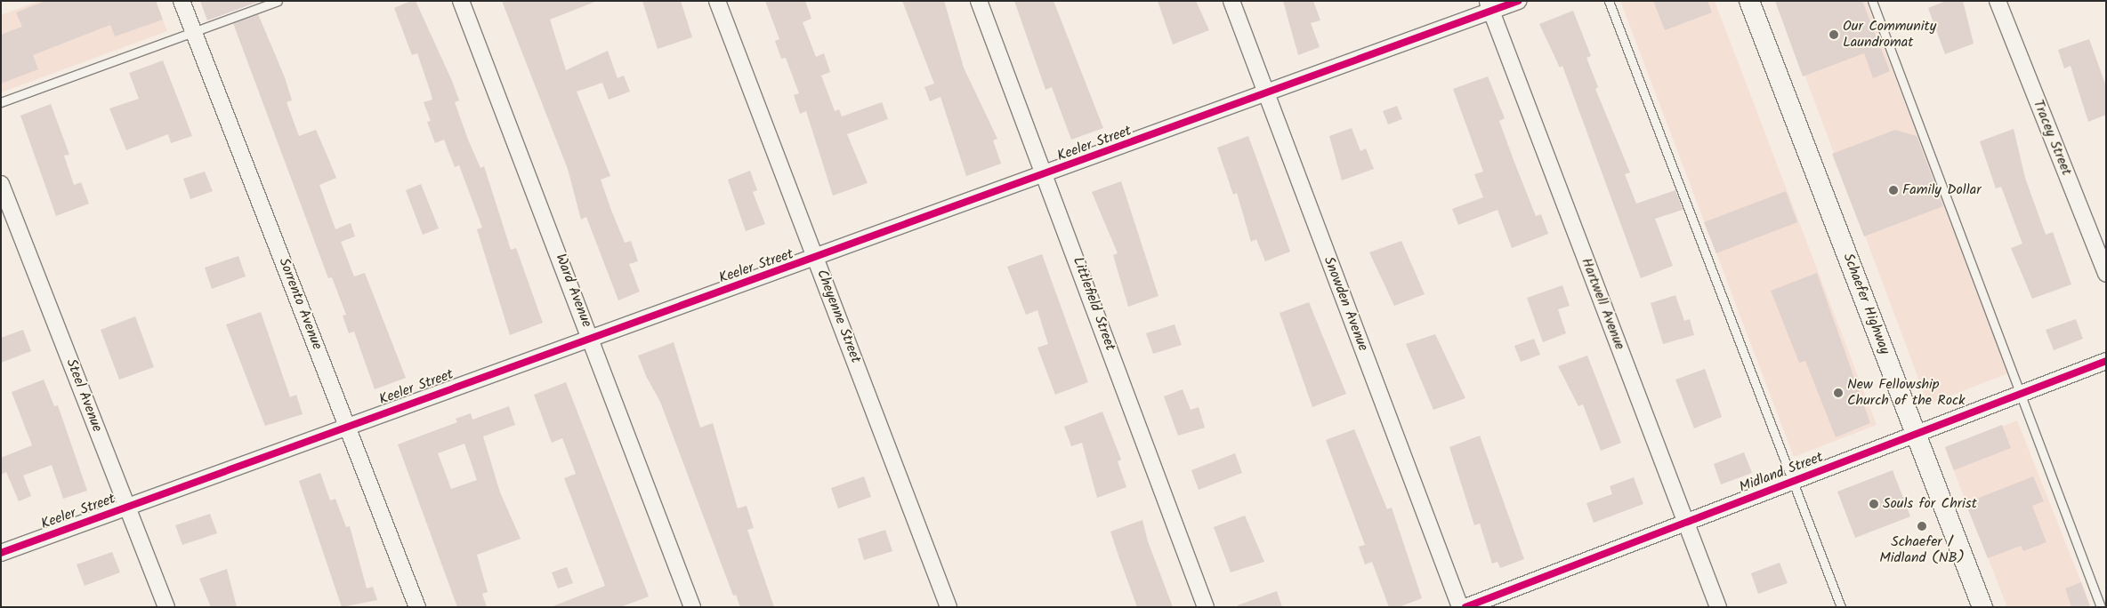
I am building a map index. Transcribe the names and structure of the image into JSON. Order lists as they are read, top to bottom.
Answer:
{
  "streets": {
    "street": [
      "Tracey Street",
      "Keeler Street",
      "Ward Avenue",
      "Sorrento Avenue",
      "Littlefield Street",
      "Snowden Avenue",
      "Hartwell Avenue",
      "Schaefer Highway",
      "Cheyenne Street",
      "Steel Avenue",
      "Midland Street"
    ]
  },
  "crossings": [
    ["Keeler Street", "Ward Avenue"],
    ["Keeler Street", "Sorrento Avenue"],
    ["Keeler Street", "Littlefield Street"],
    ["Keeler Street", "Snowden Avenue"],
    ["Keeler Street", "Hartwell Avenue"],
    ["Keeler Street", "Cheyenne Street"],
    ["Keeler Street", "Steel Avenue"],
    ["Hartwell Avenue", "Midland Street"],
    ["Schaefer Highway", "Midland Street"]
  ],
  "places": [
    "Our Community Laundromat",
    "Family Dollar",
    "New Fellowship Church of the Rock",
    "Souls for Christ",
    "Schaefer / Midland (NB)"
  ]
}
